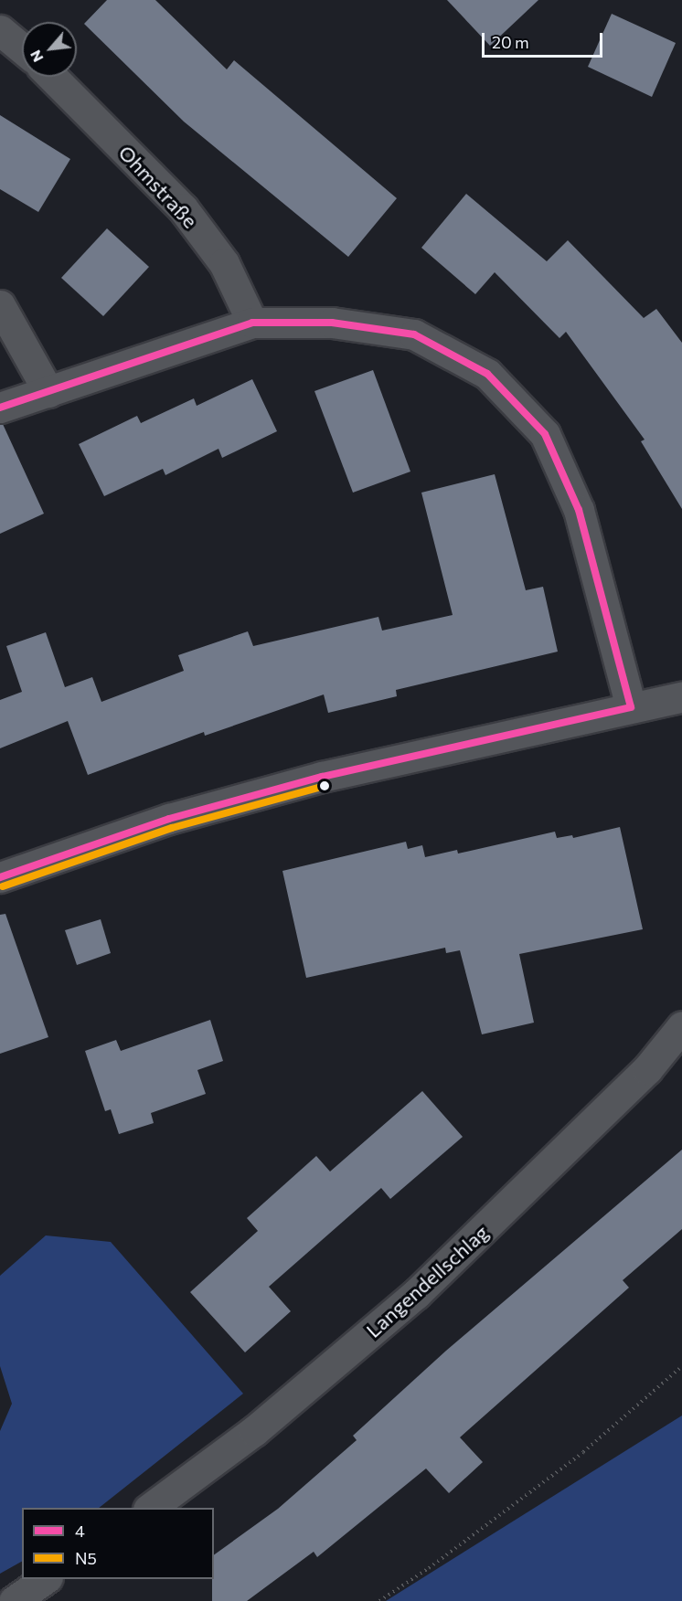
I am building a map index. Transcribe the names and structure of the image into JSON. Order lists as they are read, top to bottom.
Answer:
{
  "streets": {
    "street": ["Ohmstraße", "Langendellschlag"]
  },
  "lines": ["transit line 4", "transit line N5"],
  "legend": ["4", "N5"],
  "scale_bar": "20 m",
  "north": "bottom left"
}
